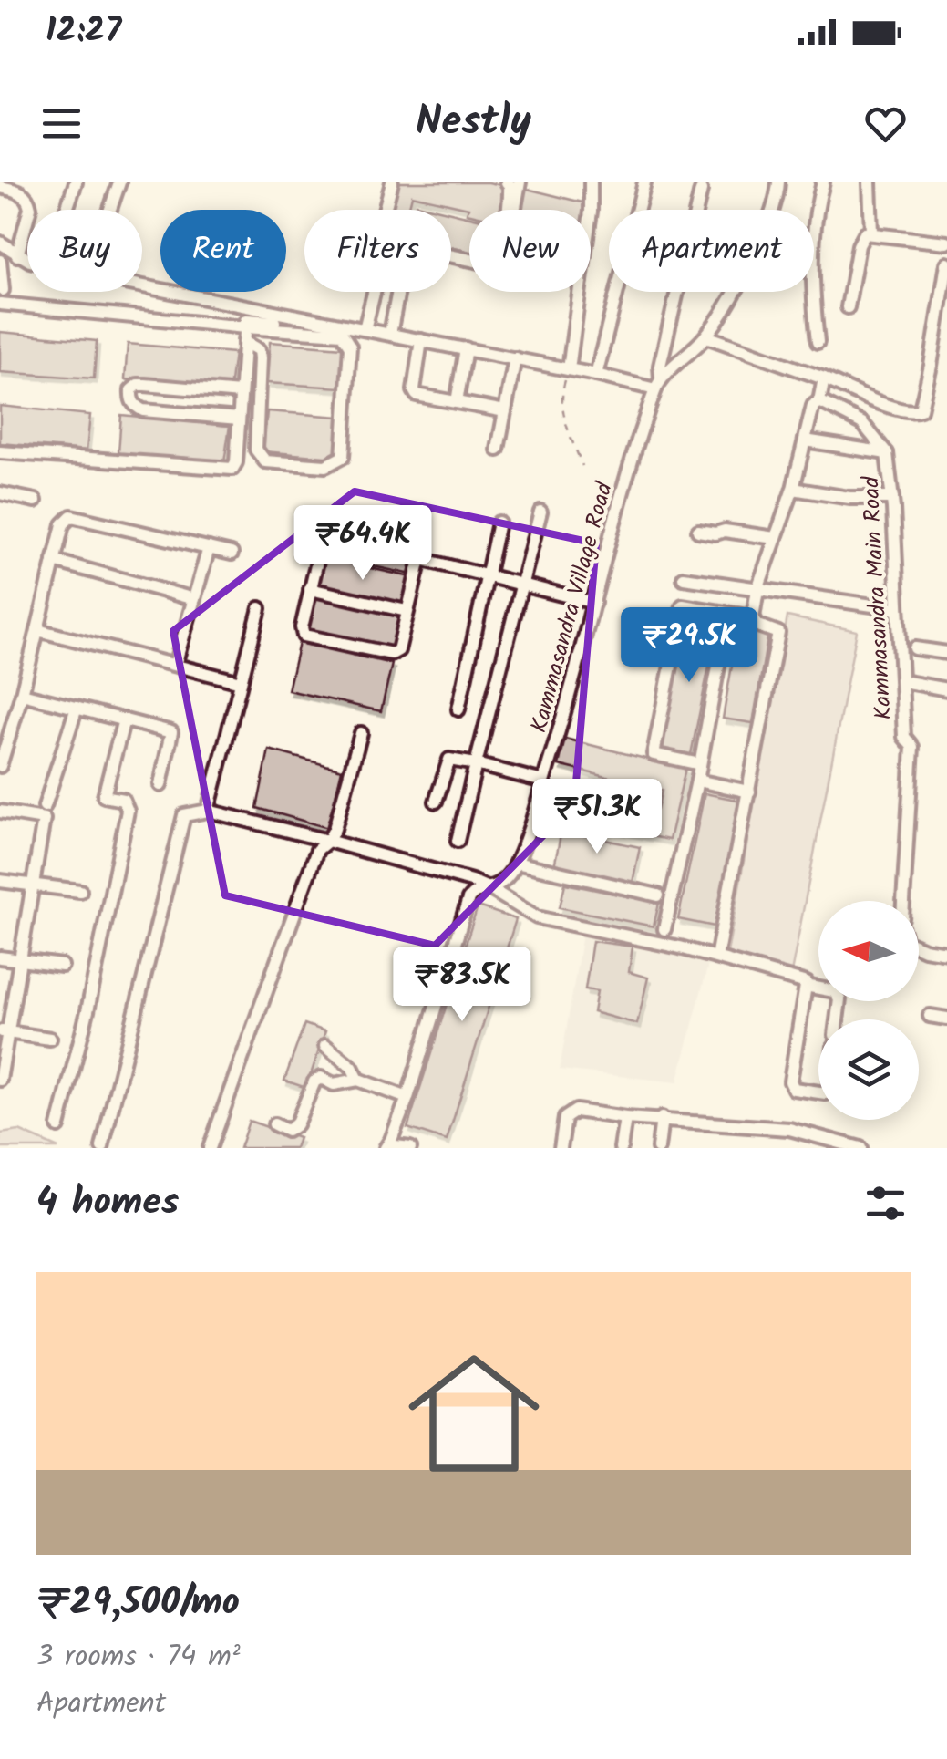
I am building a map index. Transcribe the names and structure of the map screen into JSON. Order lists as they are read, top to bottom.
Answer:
{
  "streets": {
    "street": ["Kammasandra Main Road", "Kammasandra Village Road"]
  },
  "north": "left",
  "page": {
    "status": "12:27",
    "header": "Nestly",
    "chip": [
      "Buy",
      "Rent",
      "Filters",
      "New",
      "Apartment"
    ],
    "price": [
      "₹64.4K",
      "₹29.5K",
      "₹51.3K",
      "₹83.5K"
    ],
    "heading": "4 homes",
    "list": [
      {
        "name": "₹29,500/mo",
        "note": "3 rooms · 74 m² · Apartment"
      }
    ]
  }
}
